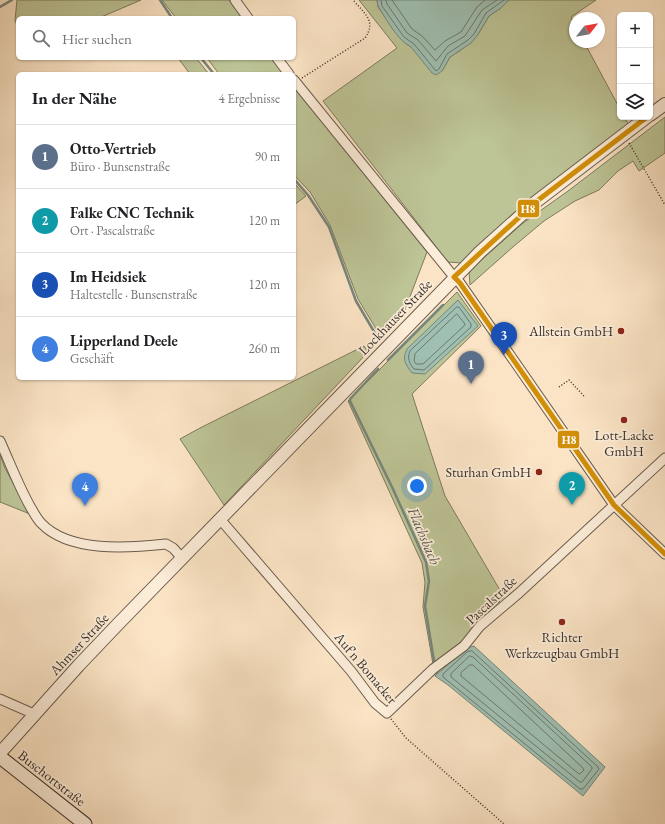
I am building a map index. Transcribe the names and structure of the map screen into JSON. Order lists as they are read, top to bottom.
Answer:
{
  "streets": {
    "main road": ["Buschortstraße"],
    "street": [
      "Lockhauser Straße",
      "Pascalstraße",
      "Ahmser Straße",
      "Auf'n Bomacker"
    ]
  },
  "crossings": [
    ["Lockhauser Straße", "Ahmser Straße"],
    ["Lockhauser Straße", "Auf'n Bomacker"],
    ["Pascalstraße", "Auf'n Bomacker"]
  ],
  "water": ["Flachsbach"],
  "places": [
    "Allstein GmbH",
    "Lott-Lacke GmbH",
    "Sturhan GmbH",
    "Richter Werkzeugbau GmbH"
  ],
  "lines": ["transit line H8"],
  "north": "top right",
  "page": {
    "map_buttons": ["+", "−"],
    "search": "Hier suchen",
    "heading": ["In der Nähe", "4 Ergebnisse"],
    "list": [
      {
        "mark": "1",
        "name": "Otto-Vertrieb",
        "note": "Büro · Bunsenstraße",
        "value": "90 m"
      },
      {
        "mark": "2",
        "name": "Falke CNC Technik",
        "note": "Ort · Pascalstraße",
        "value": "120 m"
      },
      {
        "mark": "3",
        "name": "Im Heidsiek",
        "note": "Haltestelle · Bunsenstraße",
        "value": "120 m"
      },
      {
        "mark": "4",
        "name": "Lipperland Deele",
        "note": "Geschäft",
        "value": "260 m"
      }
    ],
    "pins": [
      "3",
      "1",
      "2",
      "4"
    ]
  }
}
